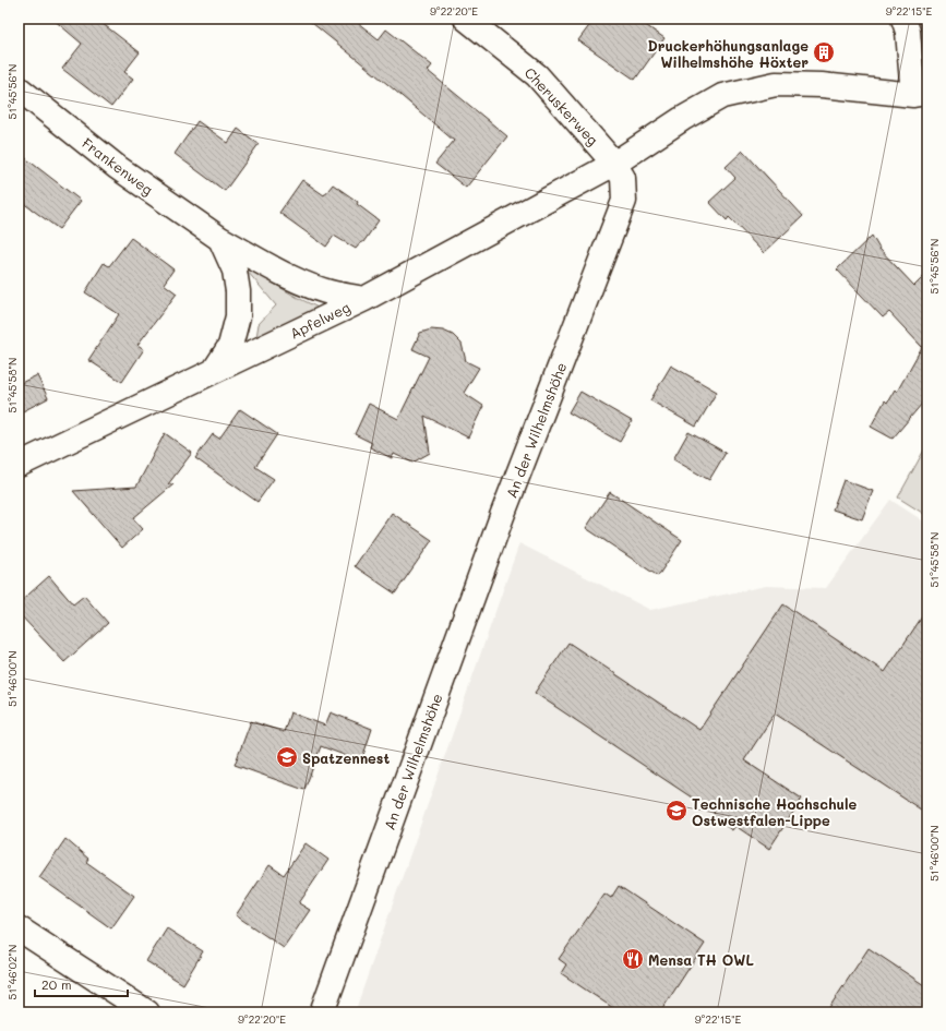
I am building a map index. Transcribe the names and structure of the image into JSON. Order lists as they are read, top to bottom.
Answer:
{
  "streets": {
    "street": [
      "Cheruskerweg",
      "Frankenweg",
      "Apfelweg",
      "An der Wilhelmshöhe"
    ]
  },
  "crossings": [
    ["Cheruskerweg", "Apfelweg"],
    ["Cheruskerweg", "An der Wilhelmshöhe"],
    ["Frankenweg", "Apfelweg"],
    ["Apfelweg", "An der Wilhelmshöhe"]
  ],
  "places": {
    "building": ["Druckerhöhungsanlage Wilhelmshöhe Höxter"],
    "school or university": ["Spatzennest", "Technische Hochschule Ostwestfalen-Lippe"],
    "restaurant": ["Mensa TH OWL"]
  },
  "scale_bar": "20 m",
  "coordinates": [
    "9°22'20\"E",
    "9°22'15\"E",
    "51°45'56\"N",
    "51°45'58\"N",
    "51°46'00\"N",
    "51°46'02\"N"
  ]
}
